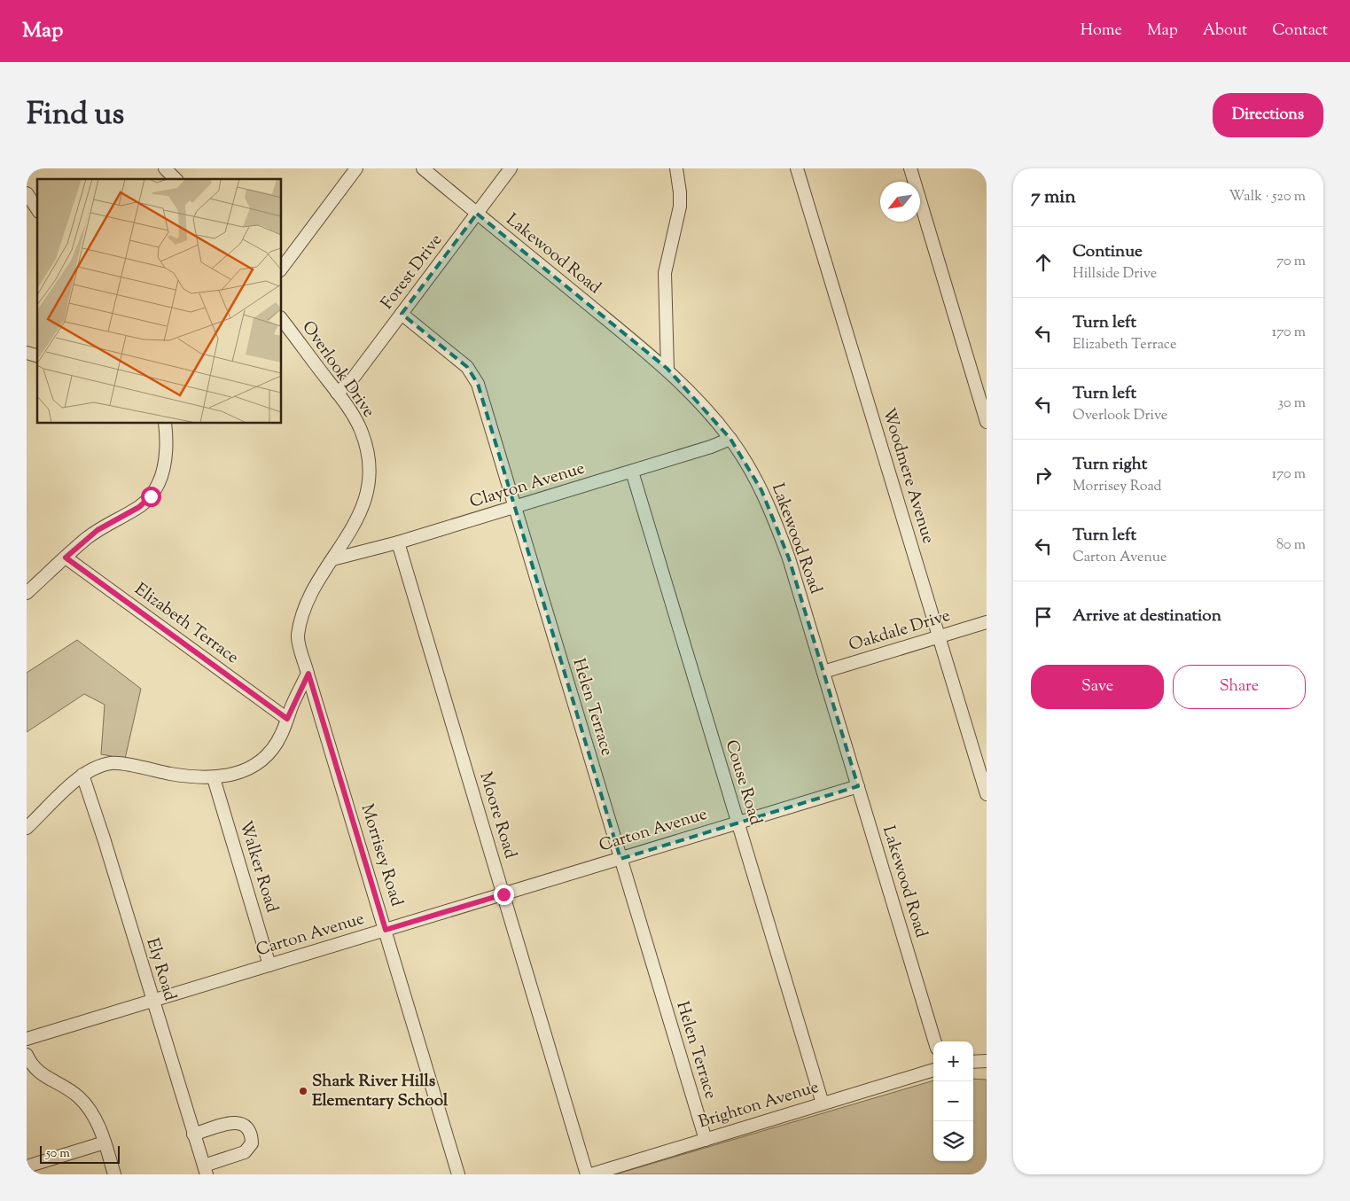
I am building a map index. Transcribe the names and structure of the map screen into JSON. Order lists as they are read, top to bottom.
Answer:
{
  "streets": {
    "street": [
      "Lakewood Road",
      "Forest Drive",
      "Overlook Drive",
      "Woodmere Avenue",
      "Clayton Avenue",
      "Elizabeth Terrace",
      "Oakdale Drive",
      "Helen Terrace",
      "Couse Road",
      "Moore Road",
      "Carton Avenue",
      "Morrisey Road",
      "Walker Road",
      "Ely Road",
      "Brighton Avenue"
    ]
  },
  "crossings": [
    ["Lakewood Road", "Forest Drive"],
    ["Lakewood Road", "Clayton Avenue"],
    ["Lakewood Road", "Oakdale Drive"],
    ["Lakewood Road", "Carton Avenue"],
    ["Forest Drive", "Overlook Drive"],
    ["Forest Drive", "Helen Terrace"],
    ["Overlook Drive", "Clayton Avenue"],
    ["Overlook Drive", "Morrisey Road"],
    ["Woodmere Avenue", "Oakdale Drive"],
    ["Clayton Avenue", "Helen Terrace"],
    ["Clayton Avenue", "Couse Road"],
    ["Clayton Avenue", "Moore Road"],
    ["Helen Terrace", "Carton Avenue"],
    ["Helen Terrace", "Brighton Avenue"],
    ["Couse Road", "Carton Avenue"],
    ["Couse Road", "Brighton Avenue"],
    ["Moore Road", "Carton Avenue"],
    ["Carton Avenue", "Morrisey Road"],
    ["Carton Avenue", "Walker Road"],
    ["Carton Avenue", "Ely Road"]
  ],
  "places": ["Shark River Hills Elementary School"],
  "scale_bar": "50 m",
  "north": "bottom left",
  "page": {
    "header": "Map",
    "nav": [
      "Home",
      "Map",
      "About",
      "Contact"
    ],
    "title": "Find us",
    "buttons": [
      "Directions",
      ["Save", "Share"]
    ],
    "heading": ["7 min", "Walk · 520 m"],
    "list": [
      ["Continue", "Hillside Drive", "70 m"],
      ["Turn left", "Elizabeth Terrace", "170 m"],
      ["Turn left", "Overlook Drive", "30 m"],
      ["Turn right", "Morrisey Road", "170 m"],
      ["Turn left", "Carton Avenue", "80 m"],
      "Arrive at destination"
    ],
    "map_buttons": ["+", "−"],
    "scale": "50 m"
  }
}
